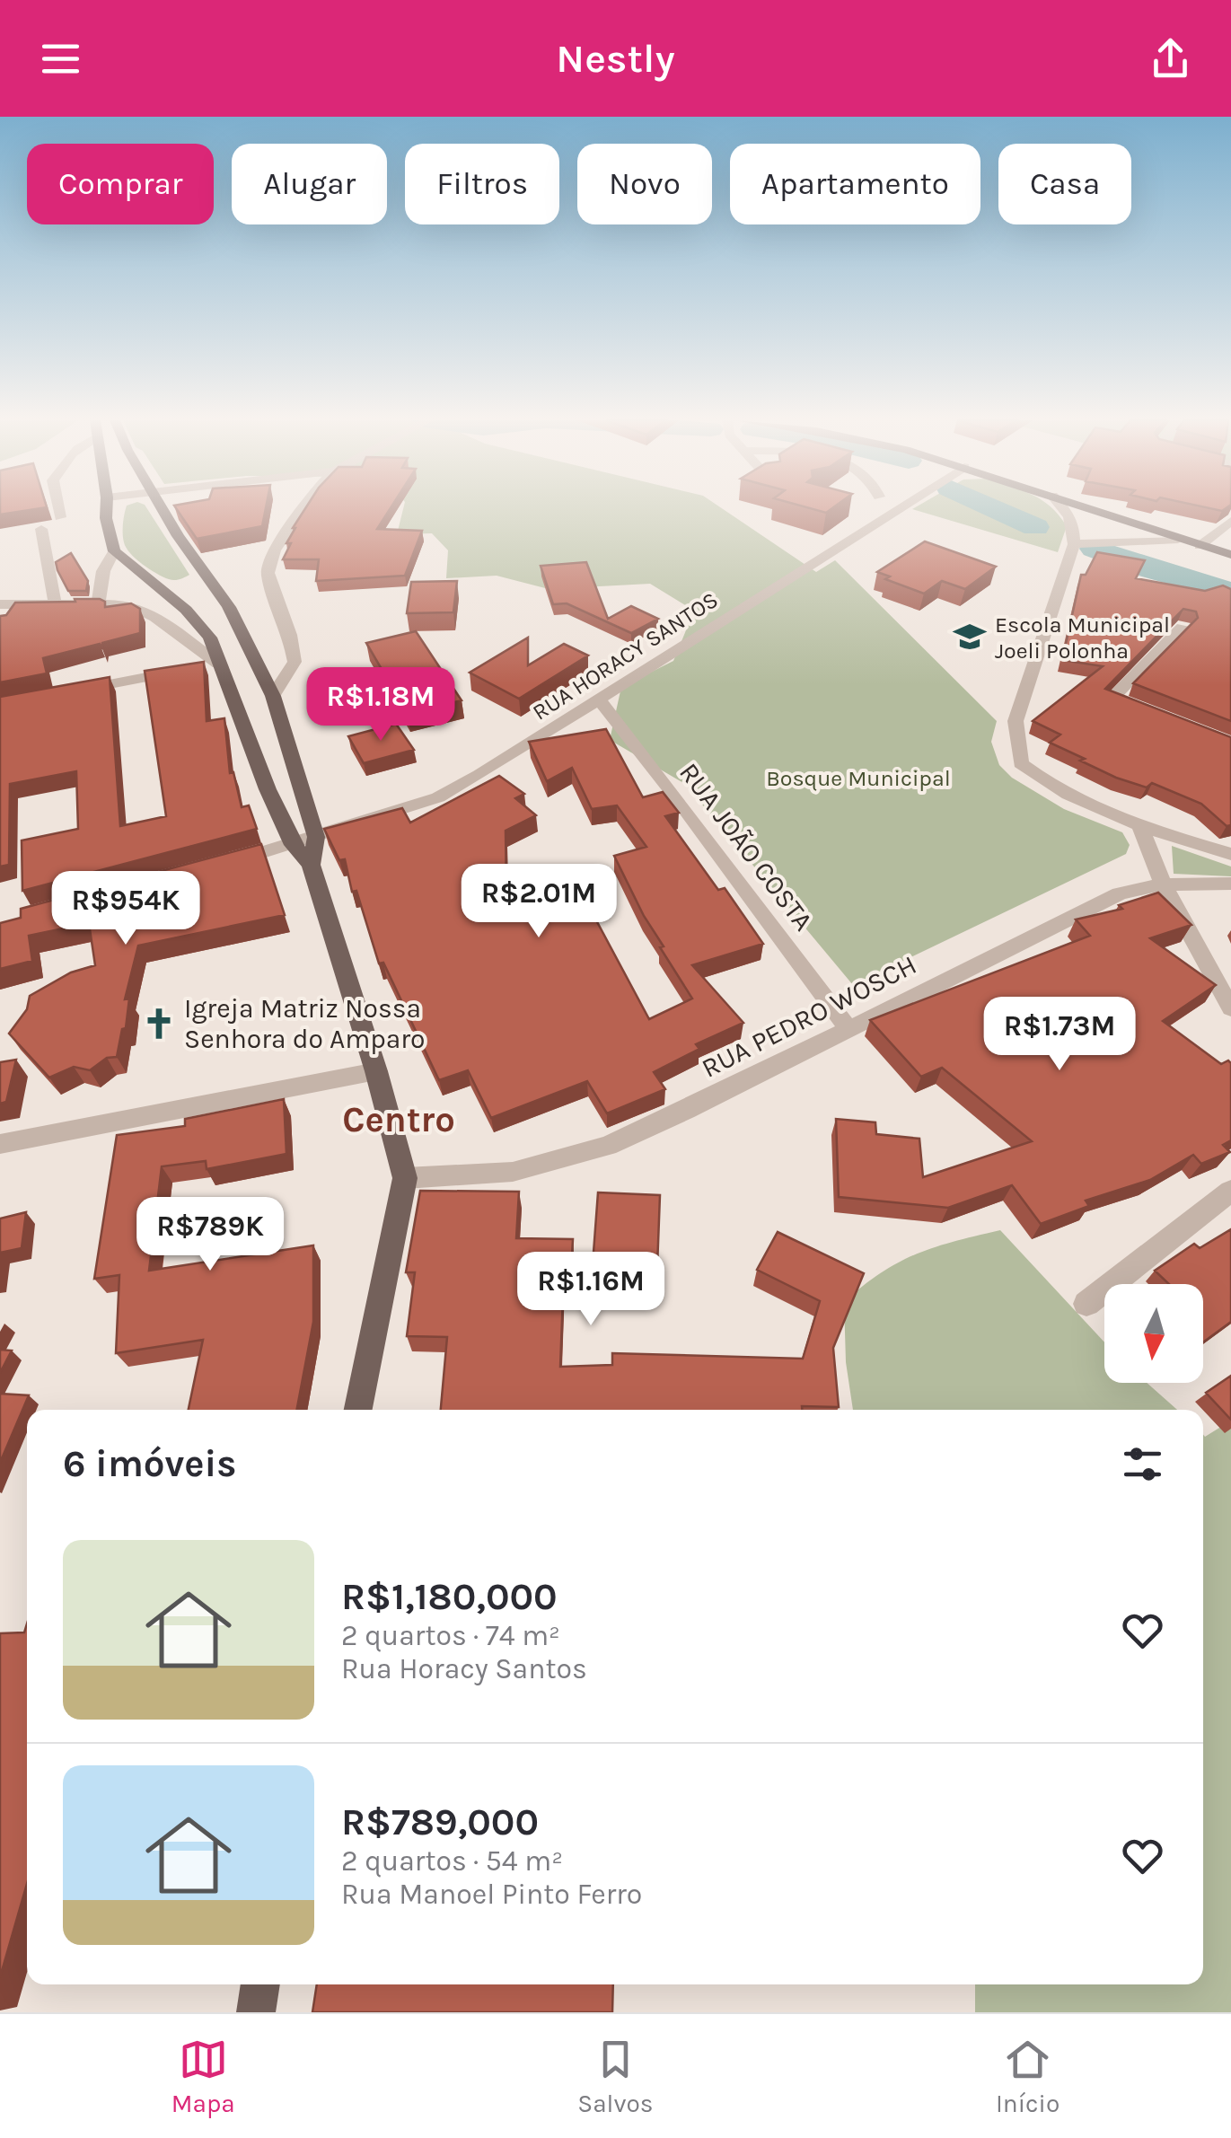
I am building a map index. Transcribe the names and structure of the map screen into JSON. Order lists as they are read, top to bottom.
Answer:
{
  "streets": {
    "street": ["RUA HORACY SANTOS", "RUA JOÃO COSTA", "RUA PEDRO WOSCH"]
  },
  "crossings": [
    ["RUA HORACY SANTOS", "RUA JOÃO COSTA"],
    ["RUA JOÃO COSTA", "RUA PEDRO WOSCH"]
  ],
  "districts": ["Centro"],
  "parks": ["Bosque Municipal"],
  "places": {
    "school or university": ["Escola Municipal Joeli Polonha"],
    "church": ["Igreja Matriz Nossa Senhora do Amparo"]
  },
  "north": "bottom",
  "page": {
    "header": "Nestly",
    "chip": [
      "Comprar",
      "Alugar",
      "Filtros",
      "Novo",
      "Apartamento",
      "Casa"
    ],
    "price": [
      "R$1.18M",
      "R$2.01M",
      "R$954K",
      "R$1.73M",
      "R$789K",
      "R$1.16M"
    ],
    "heading": "6 imóveis",
    "list": [
      {
        "name": "R$1,180,000",
        "note": "2 quartos · 74 m² · Rua Horacy Santos"
      },
      {
        "name": "R$789,000",
        "note": "2 quartos · 54 m² · Rua Manoel Pinto Ferro"
      }
    ],
    "tabs": ["Mapa", "Salvos", "Início"]
  }
}
